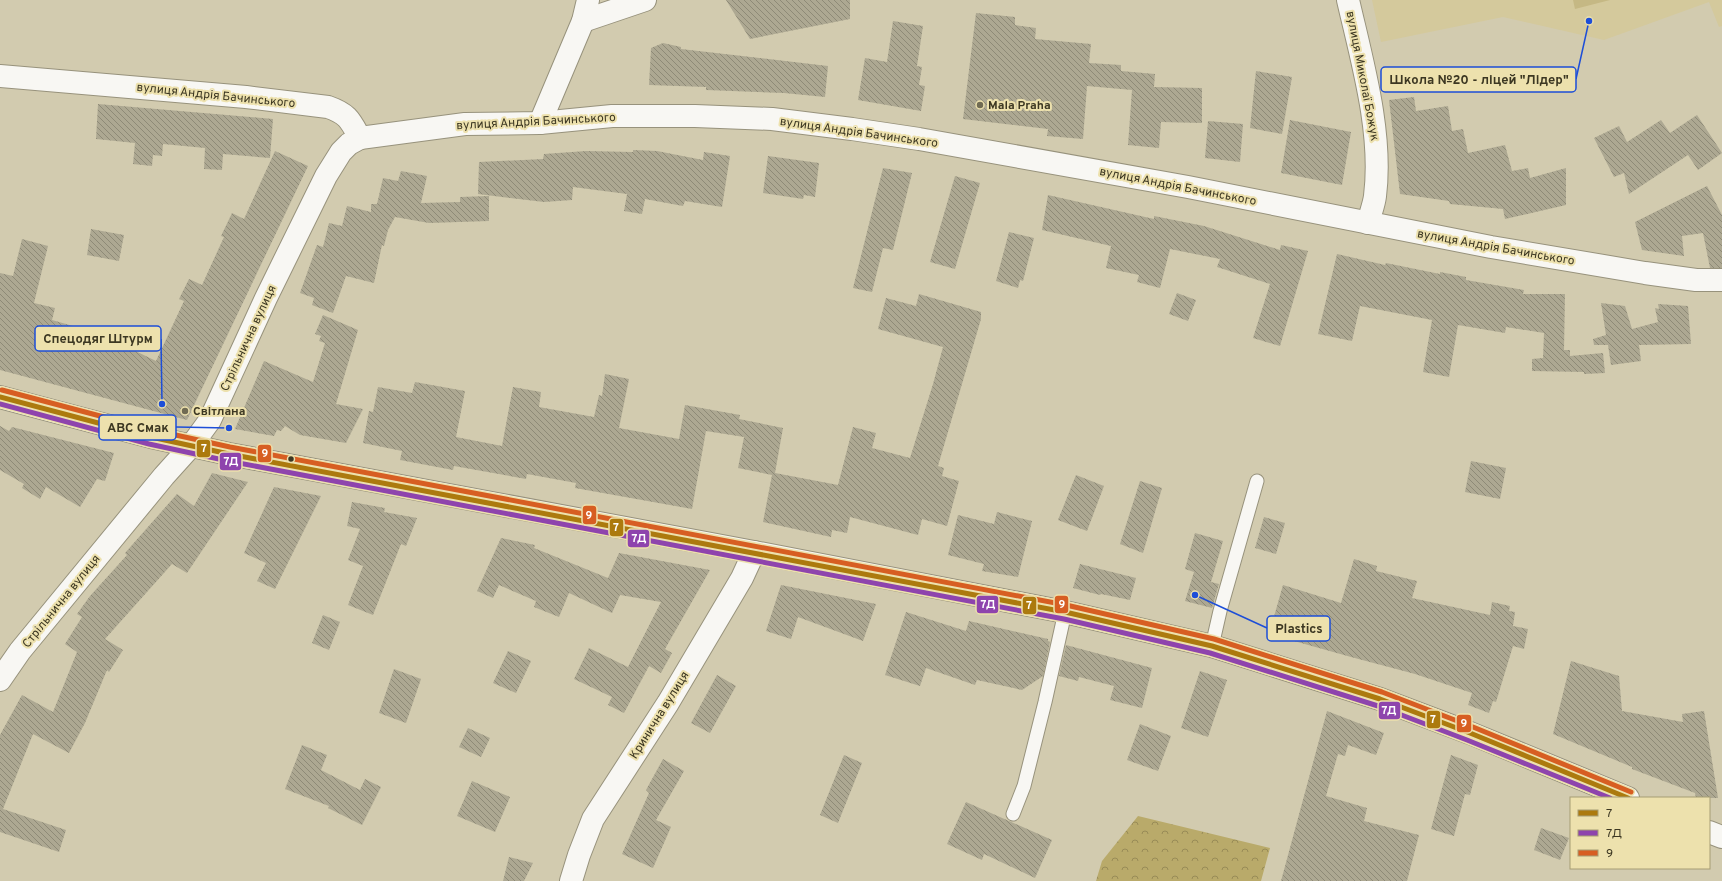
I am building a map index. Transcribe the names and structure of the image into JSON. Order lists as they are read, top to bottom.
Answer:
{
  "streets": {
    "street": [
      "вулиця Миколаї Божук",
      "вулиця Андрія Бачинського",
      "Стрільнична вулиця",
      "Кринична вулиця"
    ]
  },
  "crossings": [
    ["вулиця Миколаї Божук", "вулиця Андрія Бачинського"],
    ["вулиця Андрія Бачинського", "Стрільнична вулиця"]
  ],
  "places": [
    "Школа №20 - ліцей \"Лідер\"",
    "Mala Praha",
    "Спецодяг Штурм",
    "Світлана",
    "ABC Смак",
    "Plastics"
  ],
  "lines": ["transit line 9", "transit line 7", "transit line 7Д"],
  "legend": ["7", "7Д", "9"]
}
